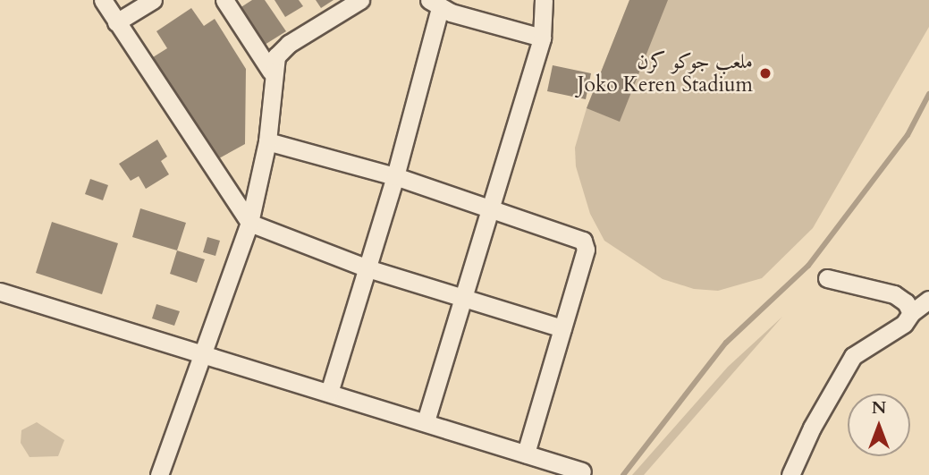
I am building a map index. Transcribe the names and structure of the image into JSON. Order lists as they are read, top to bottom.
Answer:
{
  "places": ["ملعب جوكو كرن Joko Keren Stadium"],
  "north": "top"
}
